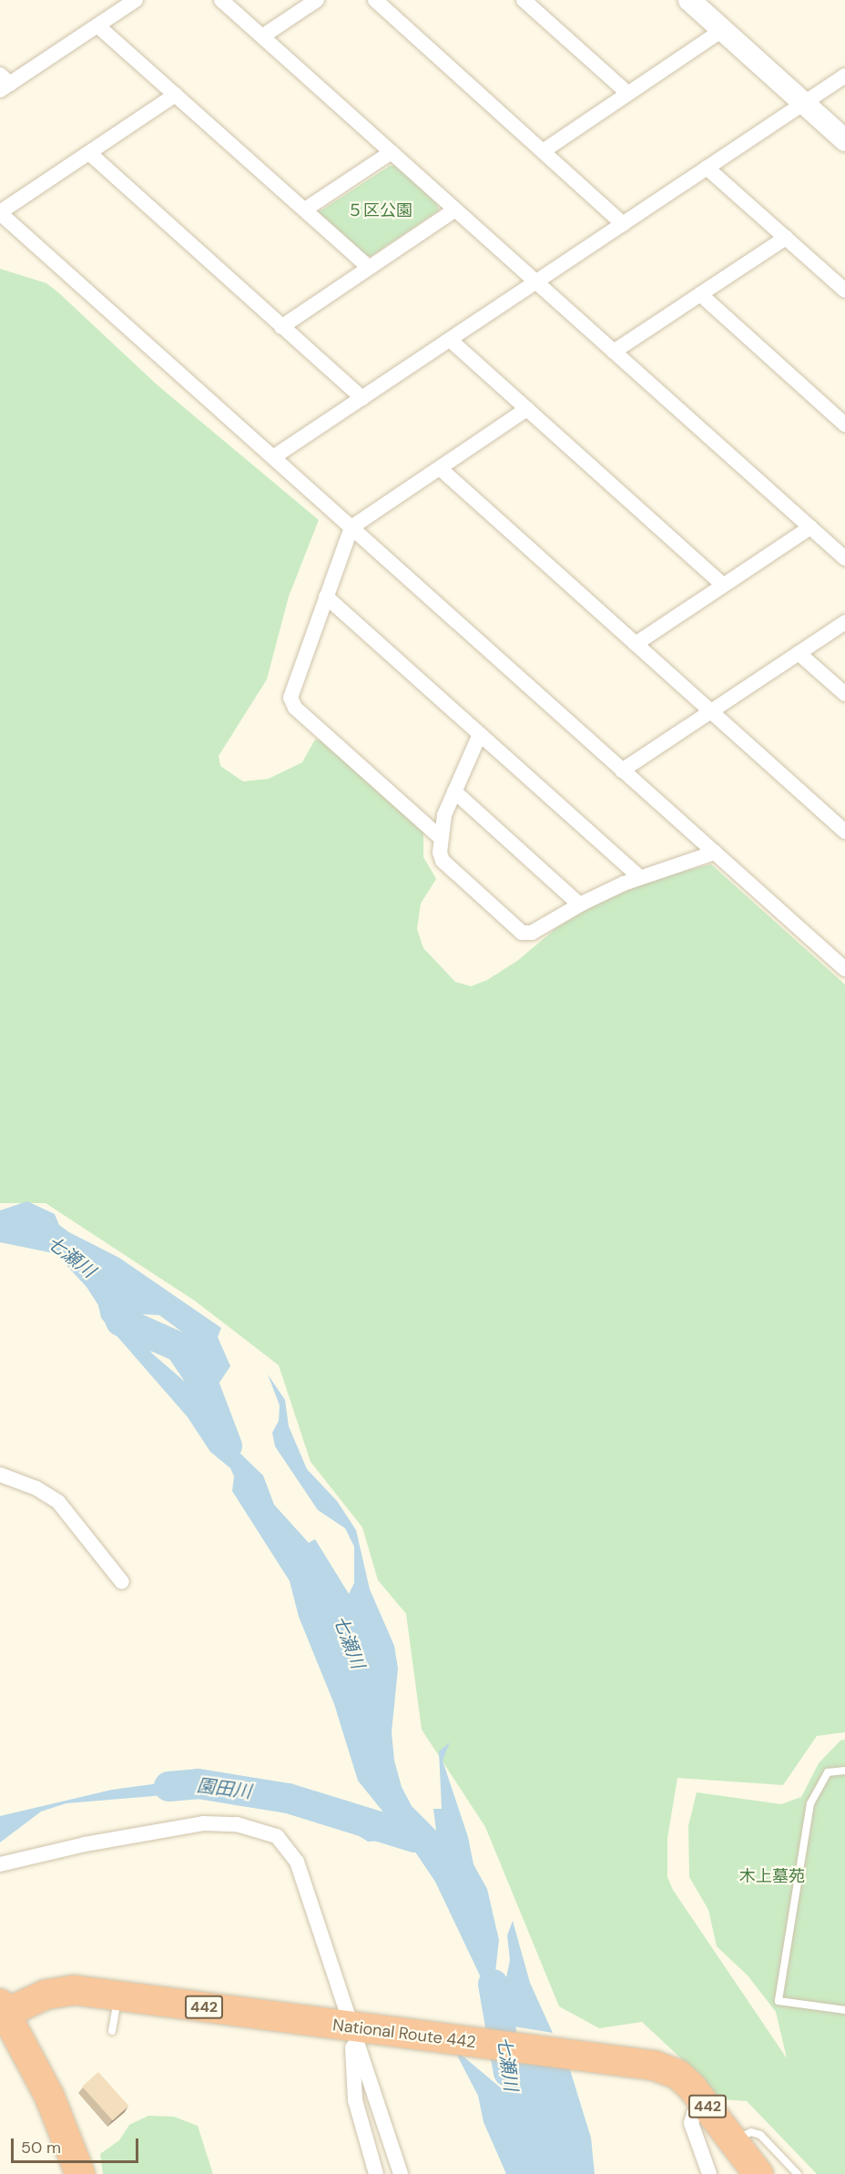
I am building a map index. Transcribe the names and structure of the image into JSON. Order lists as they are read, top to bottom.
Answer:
{
  "streets": {
    "highway": ["442", "National Route 442"]
  },
  "water": ["七瀬川", "園田川"],
  "parks": ["５区公園", "木上墓苑"],
  "scale_bar": "50 m"
}
